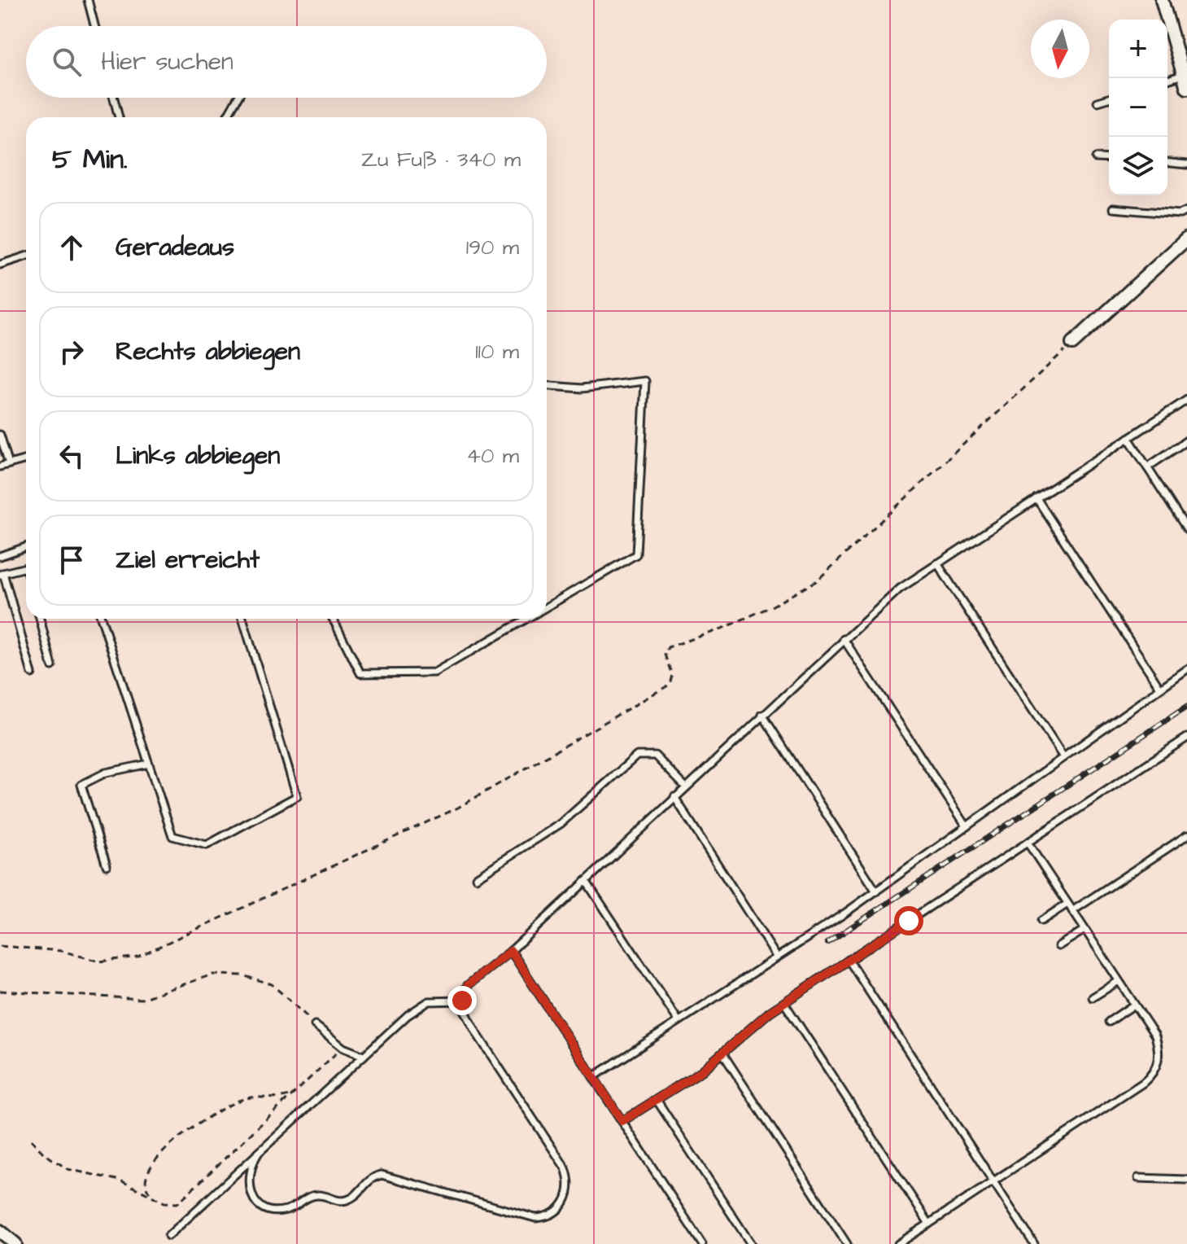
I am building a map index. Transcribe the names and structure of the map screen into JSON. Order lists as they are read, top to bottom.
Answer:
{
  "north": "bottom",
  "page": {
    "map_buttons": ["+", "−"],
    "search": "Hier suchen",
    "heading": ["5 Min.", "Zu Fuß · 340 m"],
    "list": [
      ["Geradeaus", "190 m"],
      ["Rechts abbiegen", "110 m"],
      ["Links abbiegen", "40 m"],
      "Ziel erreicht"
    ]
  }
}
